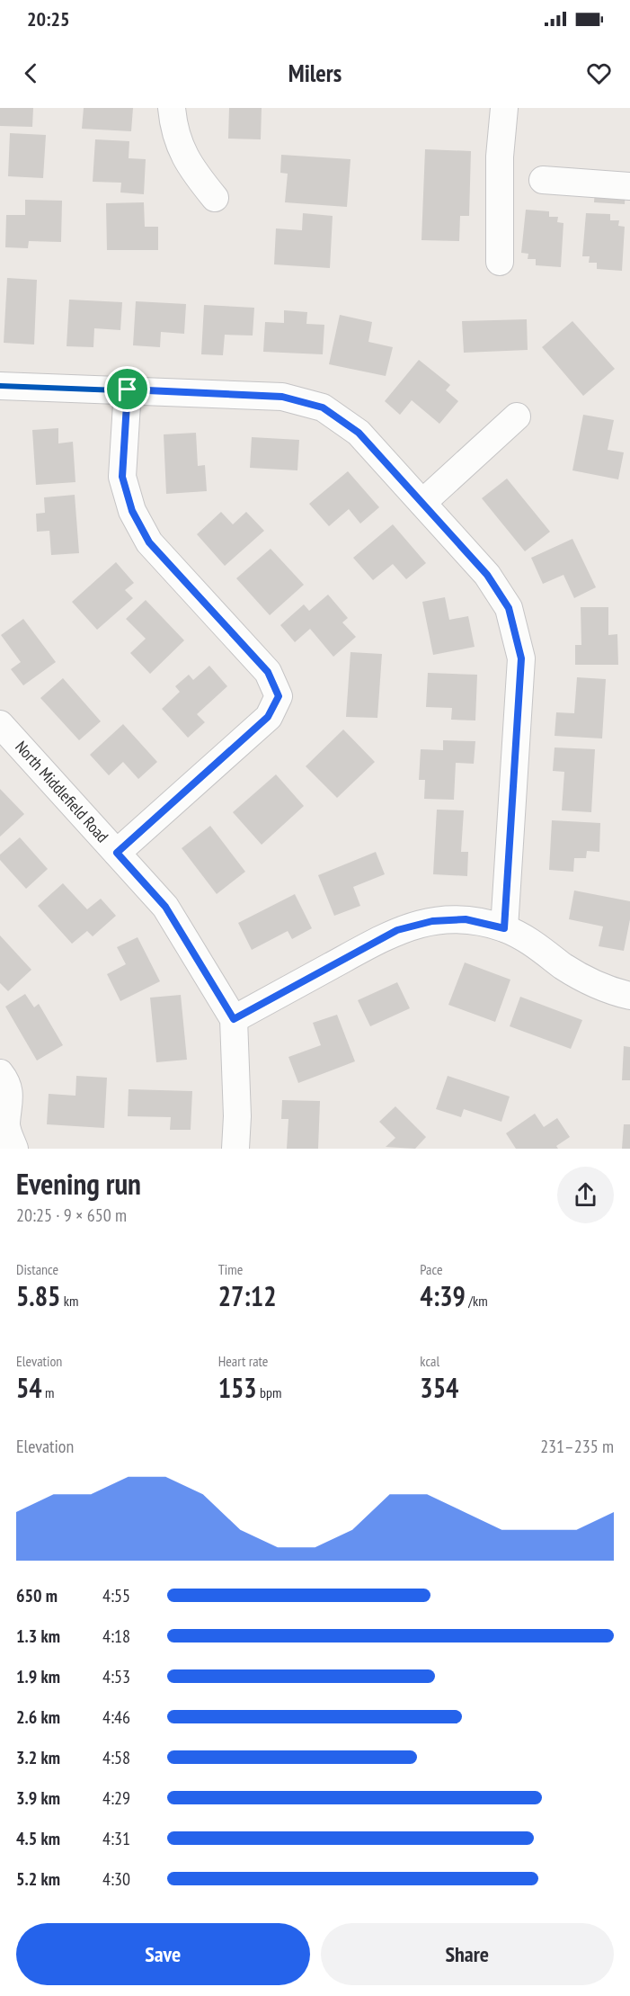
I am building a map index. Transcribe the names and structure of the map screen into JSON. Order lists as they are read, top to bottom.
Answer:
{
  "streets": {
    "street": ["North Middlefield Road"]
  },
  "page": {
    "status": "20:25",
    "header": "Milers",
    "heading": ["Evening run", "20:25 · 9 × 650 m"],
    "stats": [
      ["Distance", "5.85 km"],
      ["Time", "27:12"],
      ["Pace", "4:39 /km"],
      ["Elevation", "54 m"],
      ["Heart rate", "153 bpm"],
      ["kcal", "354"]
    ],
    "chart": ["Elevation", "231–235 m"],
    "list": [
      {
        "name": "650 m",
        "note": "4:55"
      },
      {
        "name": "1.3 km",
        "note": "4:18"
      },
      {
        "name": "1.9 km",
        "note": "4:53"
      },
      {
        "name": "2.6 km",
        "note": "4:46"
      },
      {
        "name": "3.2 km",
        "note": "4:58"
      },
      {
        "name": "3.9 km",
        "note": "4:29"
      },
      {
        "name": "4.5 km",
        "note": "4:31"
      },
      {
        "name": "5.2 km",
        "note": "4:30"
      }
    ],
    "buttons": ["Save", "Share"]
  }
}
